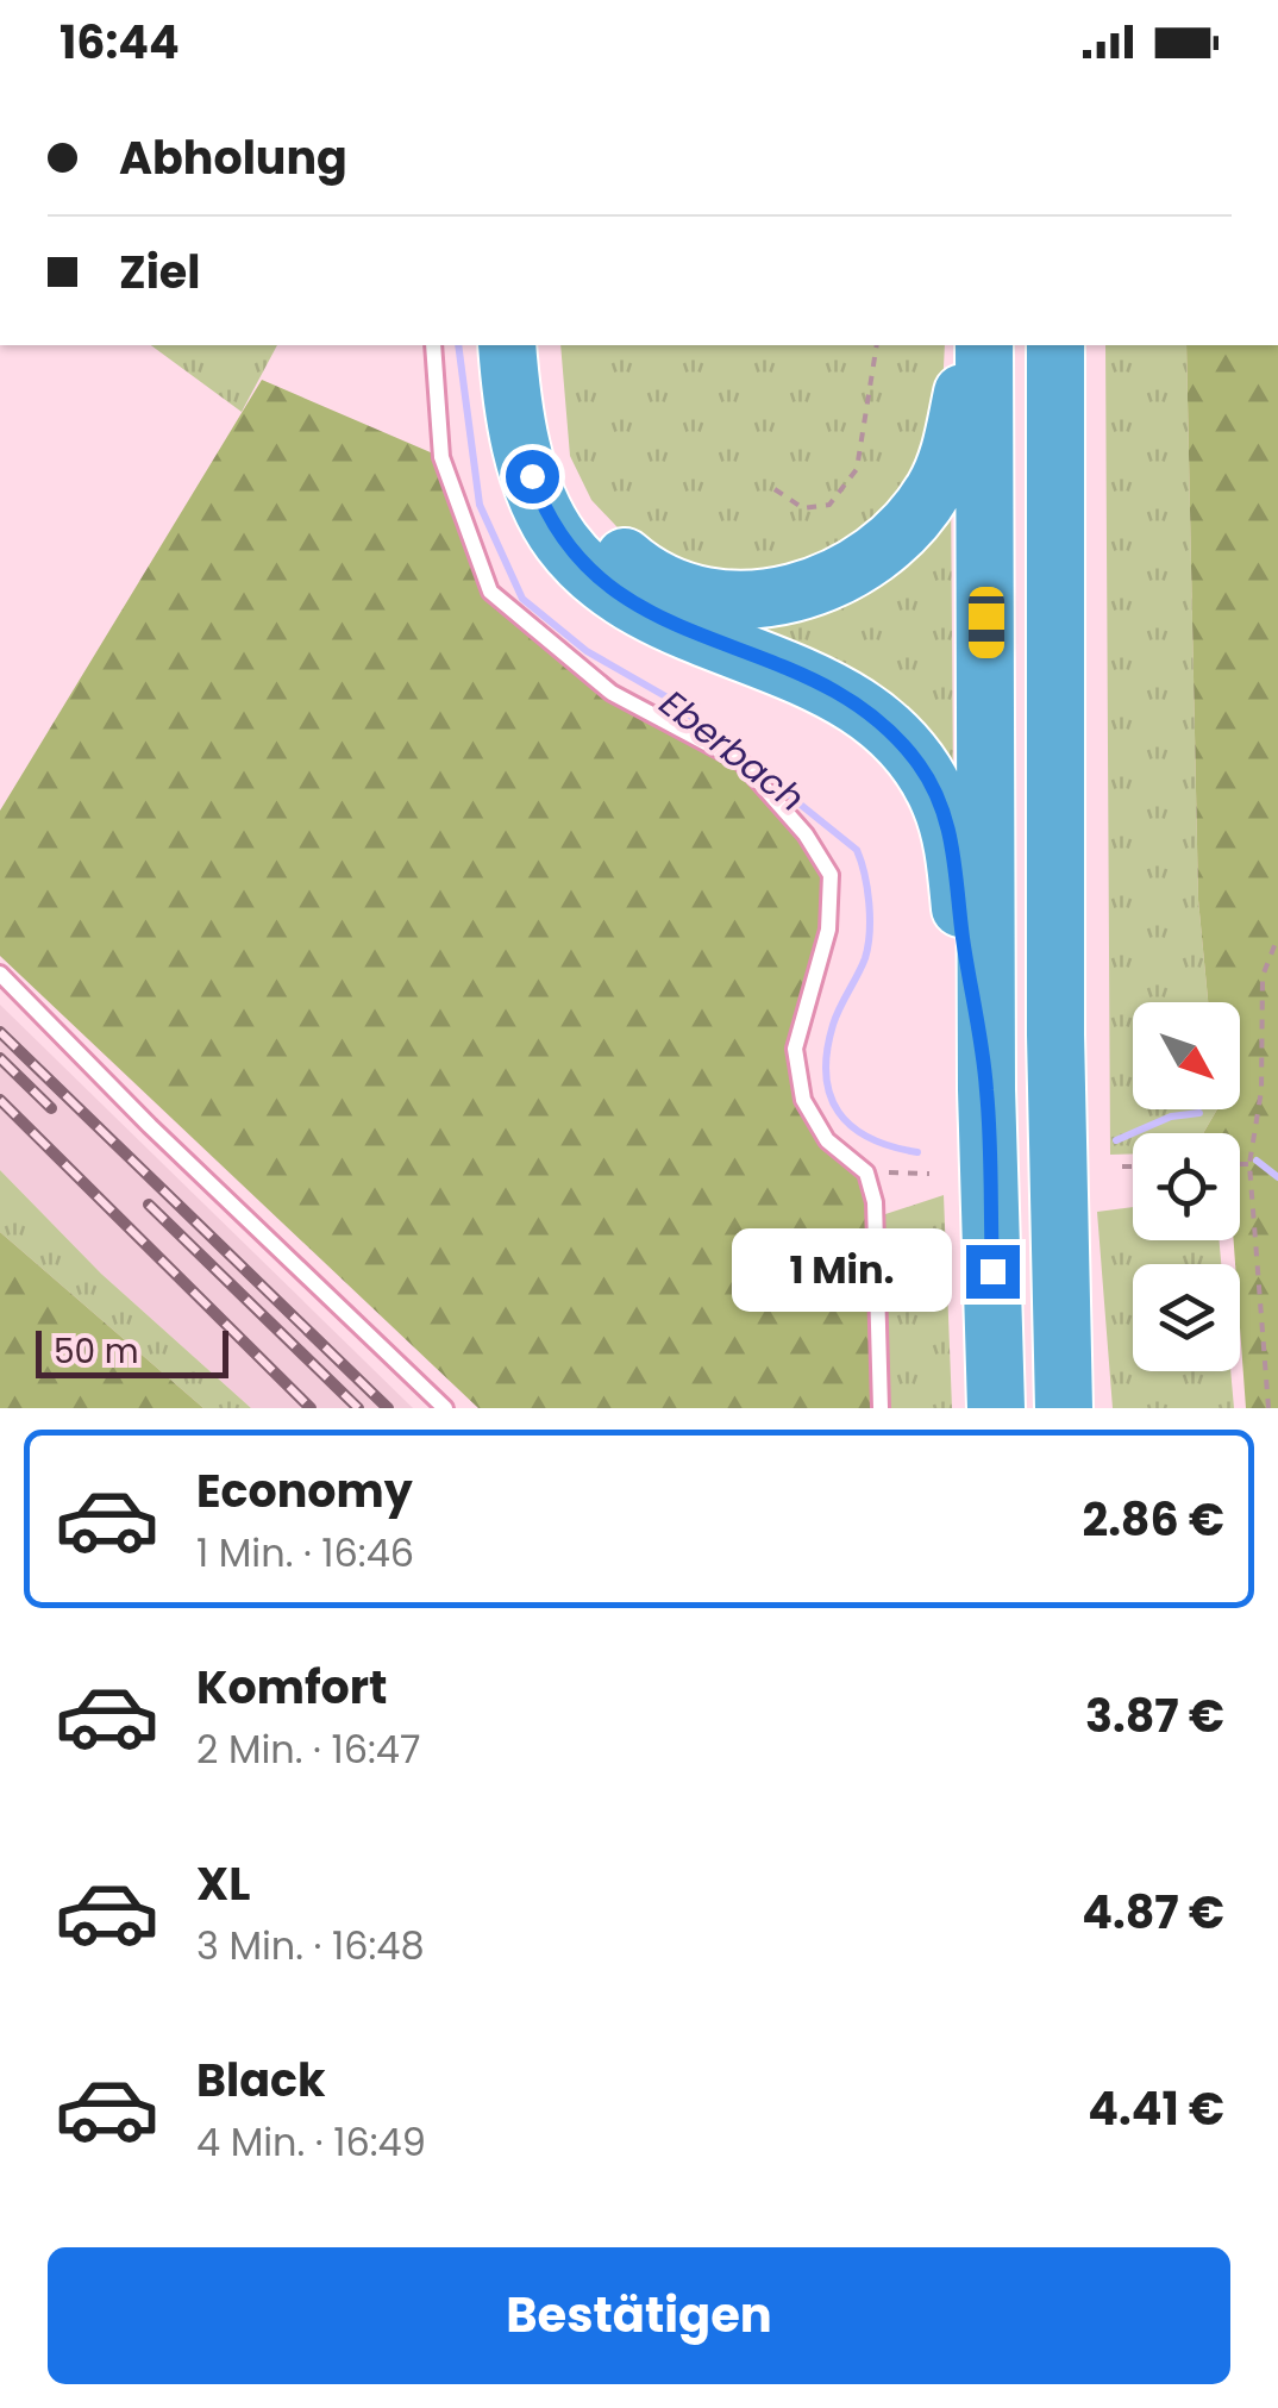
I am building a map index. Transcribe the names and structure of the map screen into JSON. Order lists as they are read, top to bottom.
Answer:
{
  "water": ["Eberbach"],
  "scale_bar": "50 m",
  "north": "bottom right",
  "page": {
    "status": "16:44",
    "banner": ["Abholung", "Ziel"],
    "bubble": "1 Min.",
    "scale": "50 m",
    "list": [
      {
        "name": "Economy",
        "note": "1 Min. · 16:46",
        "value": "2.86 €"
      },
      {
        "name": "Komfort",
        "note": "2 Min. · 16:47",
        "value": "3.87 €"
      },
      {
        "name": "XL",
        "note": "3 Min. · 16:48",
        "value": "4.87 €"
      },
      {
        "name": "Black",
        "note": "4 Min. · 16:49",
        "value": "4.41 €"
      }
    ],
    "buttons": "Bestätigen"
  }
}
